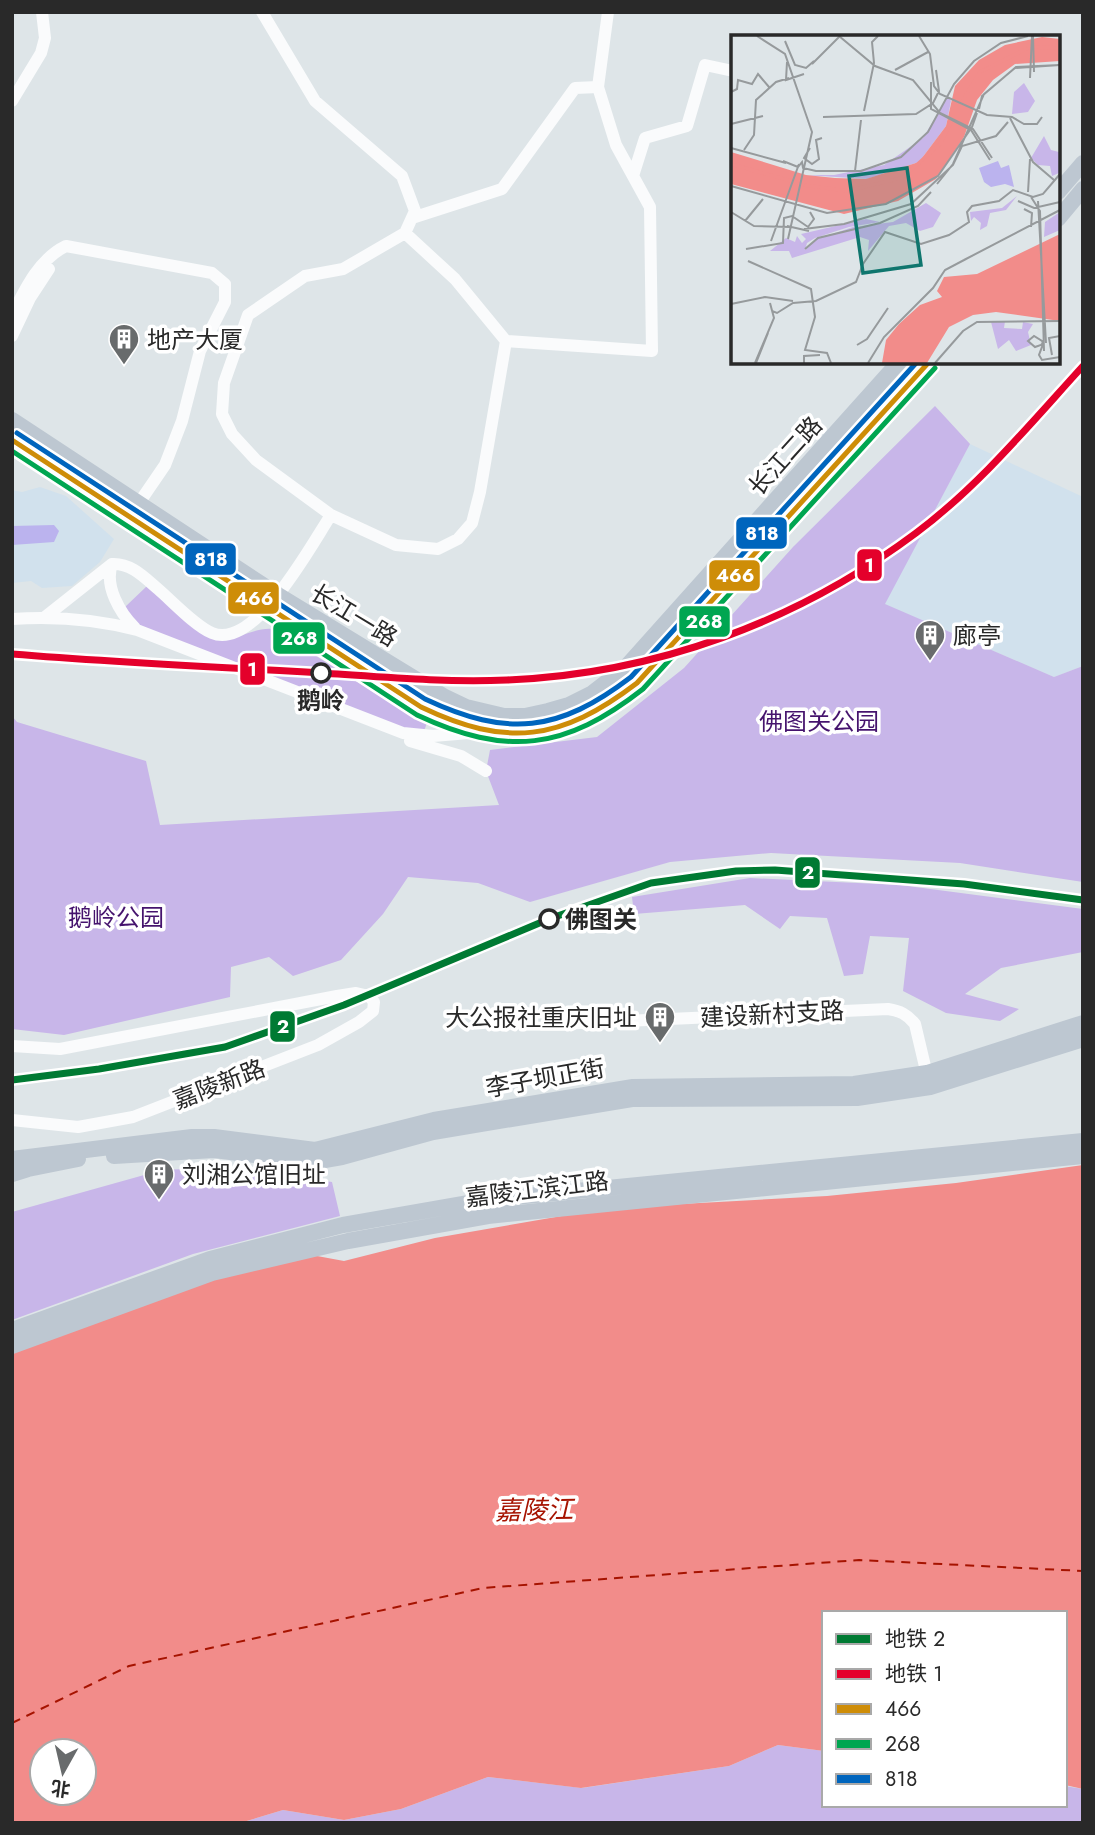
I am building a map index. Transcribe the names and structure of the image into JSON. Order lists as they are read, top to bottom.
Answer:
{
  "streets": {
    "main road": [
      "长江二路",
      "长江一路",
      "李子坝正街",
      "嘉陵江滨江路"
    ],
    "street": ["建设新村支路", "嘉陵新路"]
  },
  "crossings": [
    ["长江二路", "长江一路"],
    ["建设新村支路", "李子坝正街"]
  ],
  "water": ["嘉陵江"],
  "parks": ["佛图关公园", "鹅岭公园"],
  "places": {
    "building": [
      "地产大厦",
      "廊亭",
      "大公报社重庆旧址",
      "刘湘公馆旧址"
    ],
    "other": ["鹅岭", "佛图关"]
  },
  "lines": [
    "transit line 466",
    "transit line 818",
    "metro line 1",
    "transit line 268",
    "metro line 2"
  ],
  "legend": [
    "地铁 2",
    "地铁 1",
    "466",
    "268",
    "818"
  ],
  "north": "bottom"
}
